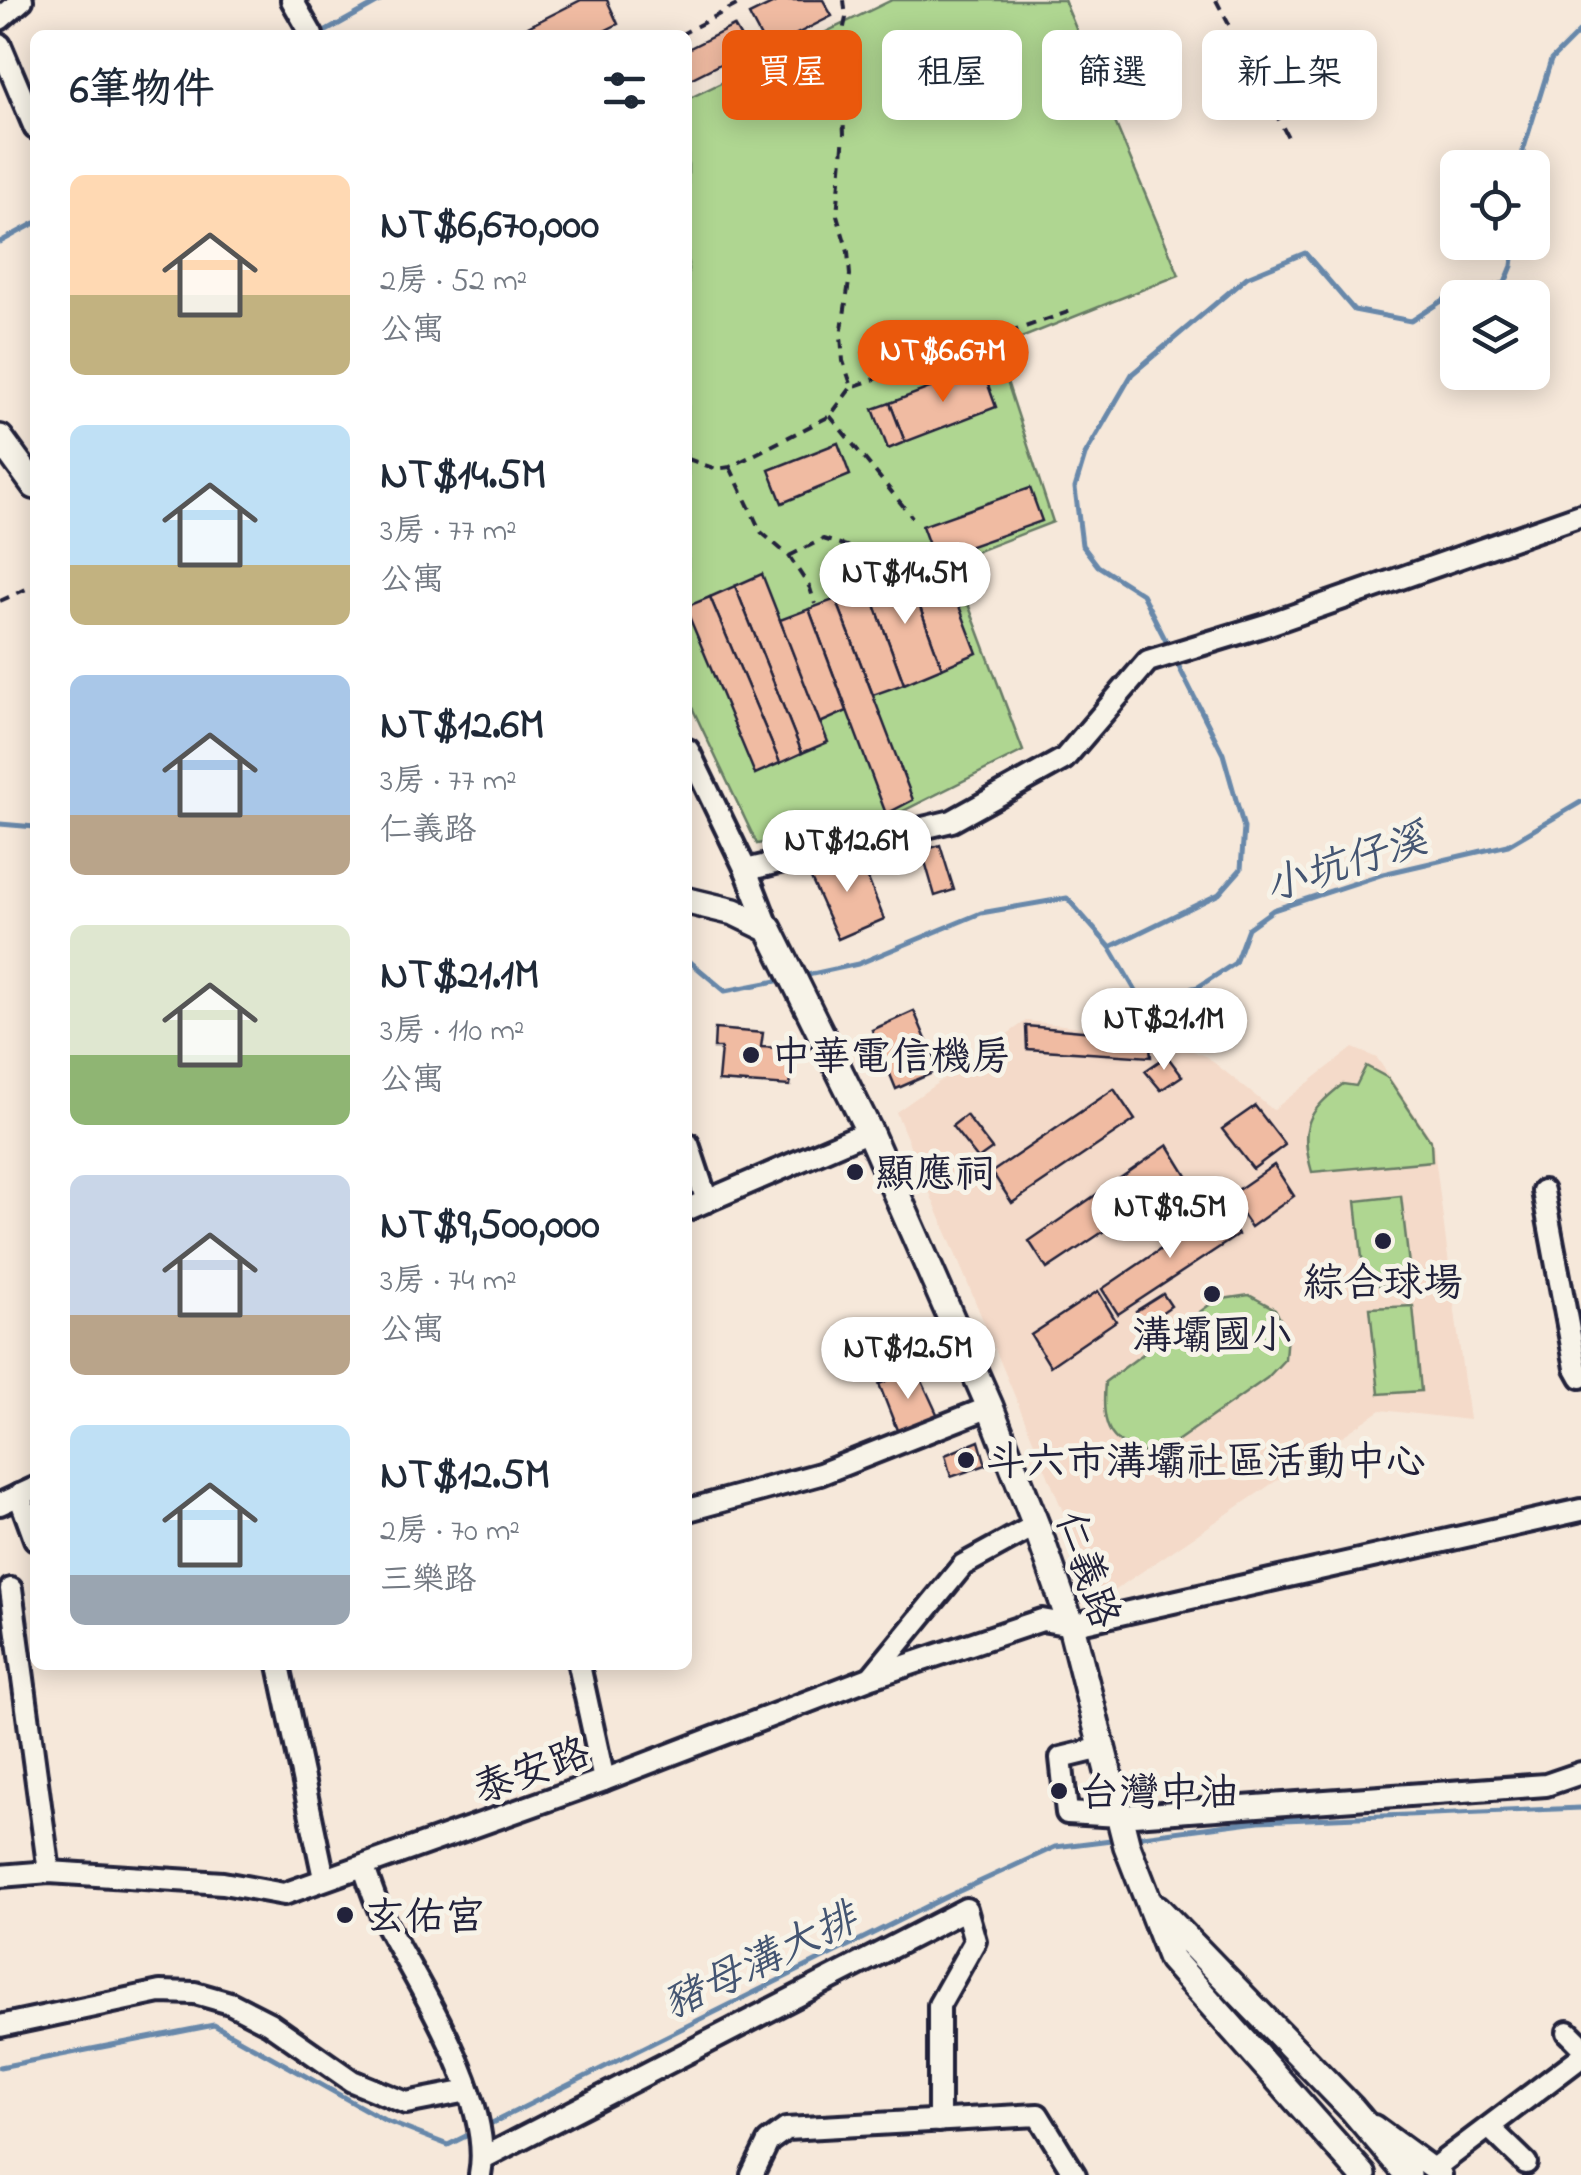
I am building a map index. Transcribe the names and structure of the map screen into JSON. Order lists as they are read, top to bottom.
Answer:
{
  "streets": {
    "main road": ["仁義路"],
    "street": ["泰安路"]
  },
  "crossings": [
    ["仁義路", "泰安路"]
  ],
  "water": ["小坑仔溪", "豬母溝大排"],
  "places": [
    "中華電信機房",
    "顯應祠",
    "綜合球場",
    "溝壩國小",
    "斗六市溝壩社區活動中心",
    "台灣中油",
    "玄佑宮"
  ],
  "page": {
    "chip": [
      "買屋",
      "租屋",
      "篩選",
      "新上架"
    ],
    "heading": "6筆物件",
    "list": [
      {
        "name": "NT$6,670,000",
        "note": "2房 · 52 m² · 公寓"
      },
      {
        "name": "NT$14.5M",
        "note": "3房 · 77 m² · 公寓"
      },
      {
        "name": "NT$12.6M",
        "note": "3房 · 77 m² · 仁義路"
      },
      {
        "name": "NT$21.1M",
        "note": "3房 · 110 m² · 公寓"
      },
      {
        "name": "NT$9,500,000",
        "note": "3房 · 74 m² · 公寓"
      },
      {
        "name": "NT$12.5M",
        "note": "2房 · 70 m² · 三樂路"
      }
    ],
    "price": [
      "NT$6.67M",
      "NT$14.5M",
      "NT$12.6M",
      "NT$21.1M",
      "NT$9.5M",
      "NT$12.5M"
    ]
  }
}
